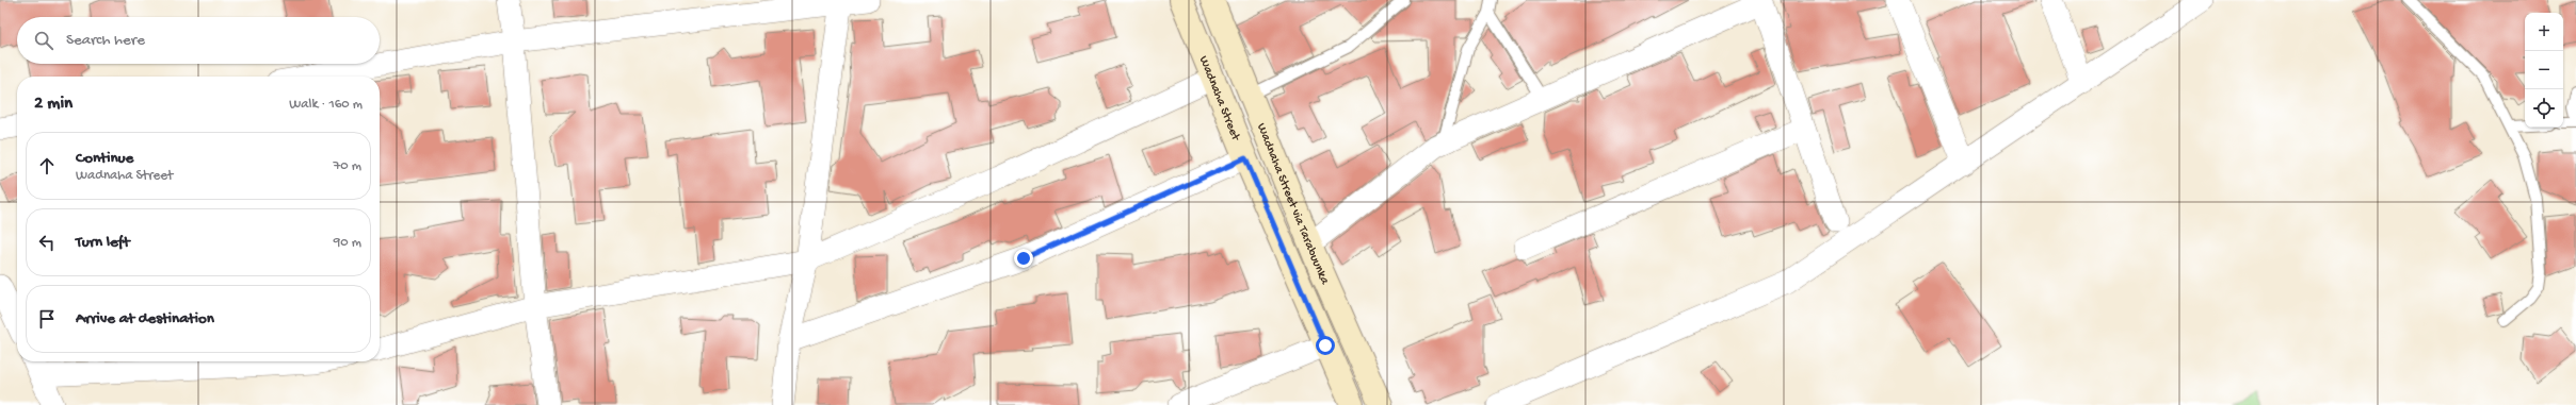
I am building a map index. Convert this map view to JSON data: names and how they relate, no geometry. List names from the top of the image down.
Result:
{
  "streets": {
    "main road": ["Wadnaha Street", "Wadnaha Street via Tarabuunka"]
  },
  "page": {
    "map_buttons": ["+", "−"],
    "search": "Search here",
    "heading": ["2 min", "Walk · 160 m"],
    "list": [
      ["Continue", "Wadnaha Street", "70 m"],
      ["Turn left", "90 m"],
      "Arrive at destination"
    ]
  }
}
